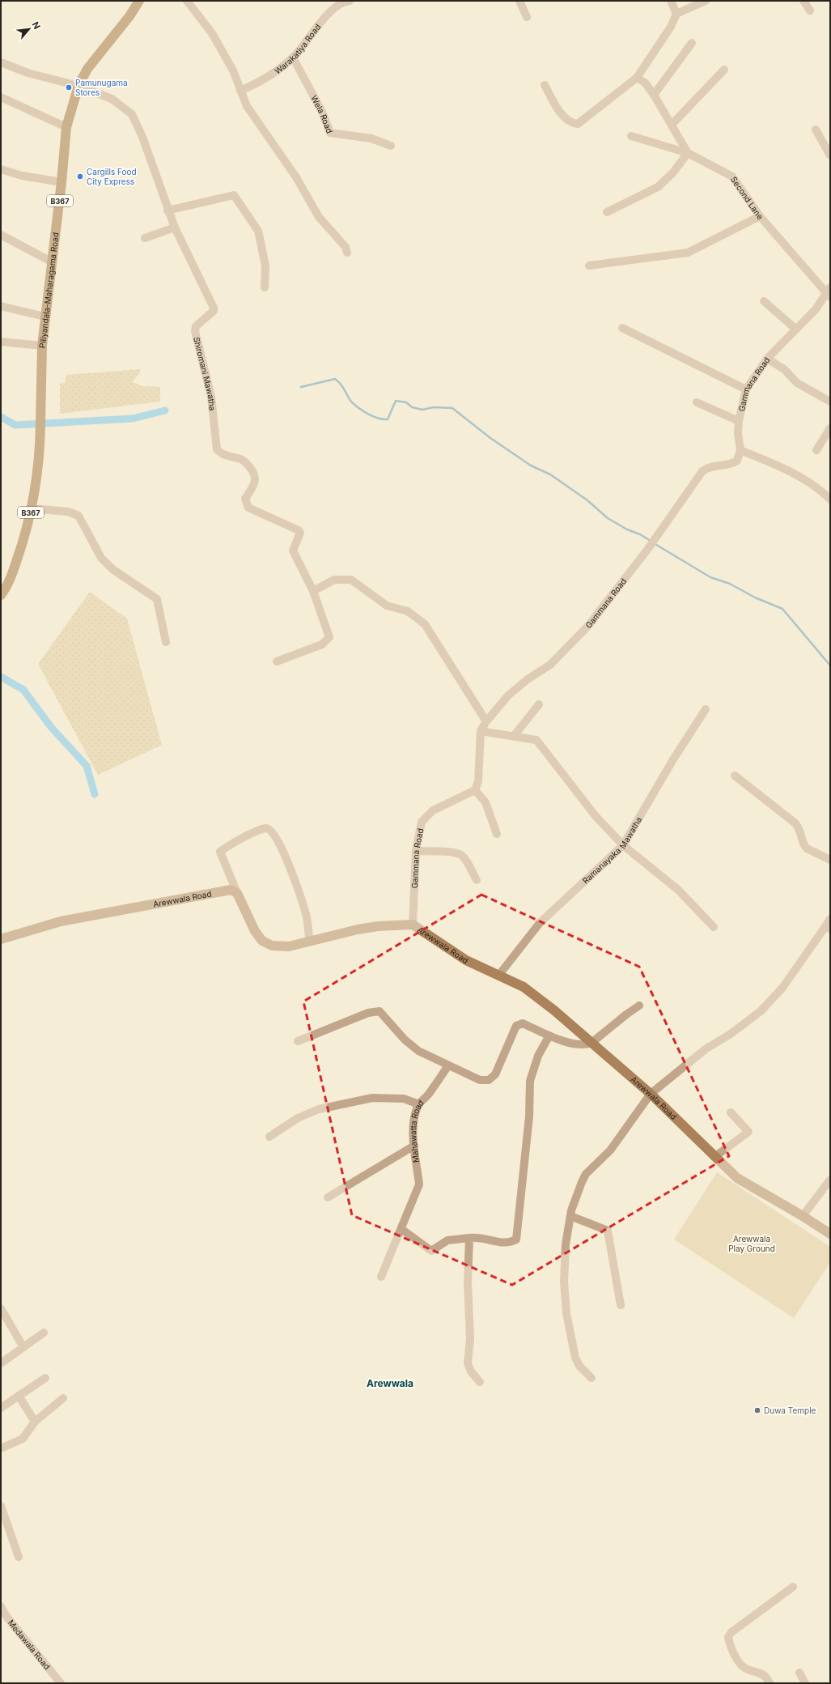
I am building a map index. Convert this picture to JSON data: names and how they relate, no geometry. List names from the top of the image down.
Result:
{
  "streets": {
    "main road": ["B367", "Piliyandala-Maharagama Road"],
    "street": [
      "Warakatiya Road",
      "Wela Road",
      "Second Lane",
      "Shiromani Mawatha",
      "Gammana Road",
      "Ramanayaka Mawatha",
      "Arewwala Road",
      "Mahawatta Road",
      "Medawala Road"
    ]
  },
  "crossings": [
    ["Warakatiya Road", "Wela Road"],
    ["Second Lane", "Gammana Road"],
    ["Piliyandala-Maharagama Road", "Shiromani Mawatha"],
    ["Gammana Road", "Arewwala Road"],
    ["Ramanayaka Mawatha", "Arewwala Road"]
  ],
  "districts": ["Arewwala"],
  "parks": ["Arewwala Play Ground"],
  "places": ["Pamunugama Stores", "Cargills Food City Express", "Duwa Temple"],
  "north": "top right"
}
